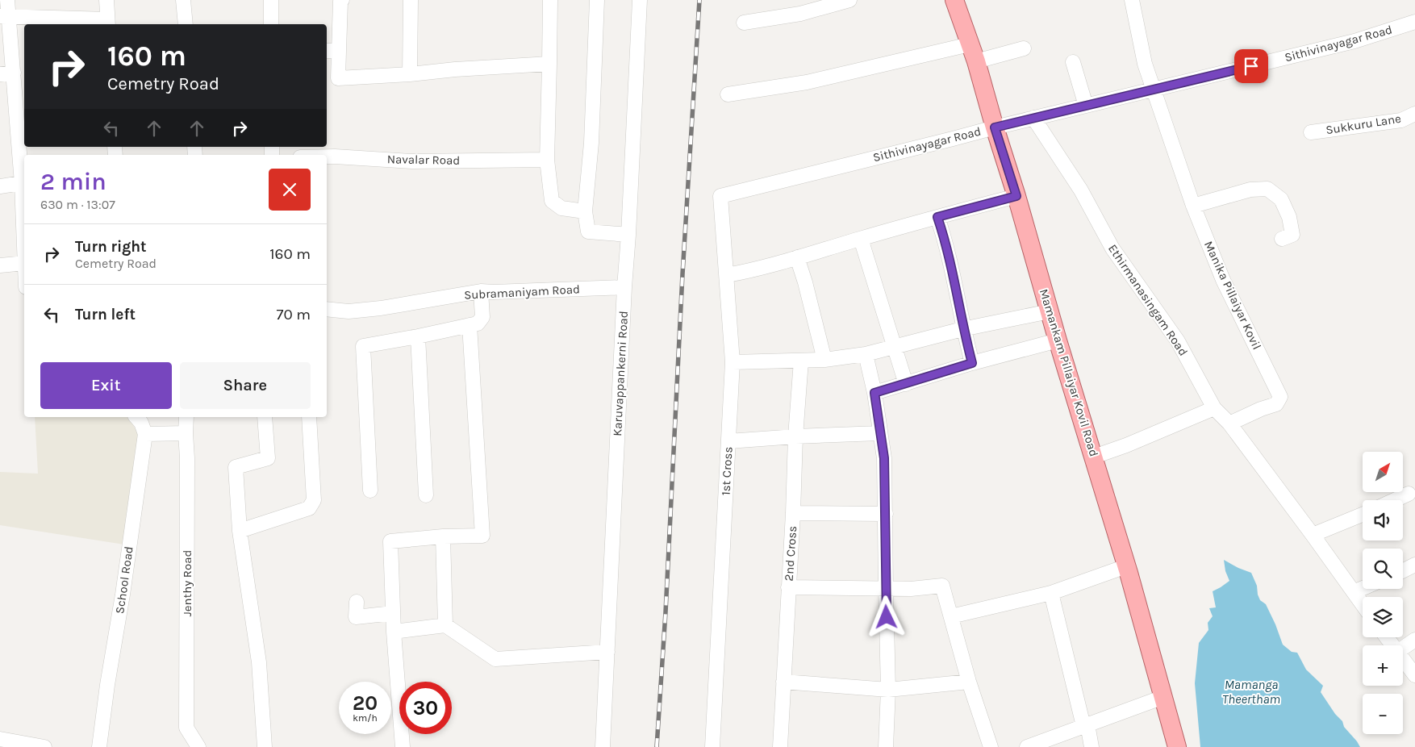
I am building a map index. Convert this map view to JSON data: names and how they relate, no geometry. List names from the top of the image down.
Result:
{
  "streets": {
    "main road": ["Mamankam Pillaiyar Kovil Road"],
    "street": [
      "Sithivinayagar Road",
      "Sukkuru Lane",
      "Navalar Road",
      "Subramaniyam Road",
      "Manika Pillaiyar Kovil",
      "Ethirmanasingam Road",
      "Karuvappankerni Road",
      "1st Cross",
      "2nd Cross",
      "School Road",
      "Jenthy Road"
    ]
  },
  "crossings": [
    ["Sithivinayagar Road", "Manika Pillaiyar Kovil"],
    ["Sithivinayagar Road", "Ethirmanasingam Road"],
    ["Sithivinayagar Road", "Mamankam Pillaiyar Kovil Road"],
    ["Sithivinayagar Road", "1st Cross"],
    ["Subramaniyam Road", "Karuvappankerni Road"],
    ["Manika Pillaiyar Kovil", "Ethirmanasingam Road"]
  ],
  "water": ["Mamanga Theertham"],
  "north": "top right",
  "page": {
    "turn": ["160 m", "Cemetry Road"],
    "heading": ["2 min", "630 m · 13:07"],
    "list": [
      {
        "name": "Turn right",
        "note": "Cemetry Road",
        "value": "160 m"
      },
      {
        "name": "Turn left",
        "value": "70 m"
      }
    ],
    "buttons": ["Exit", "Share"],
    "map_buttons": ["+", "−"],
    "speed": "20 km/h",
    "limit": "30"
  }
}
